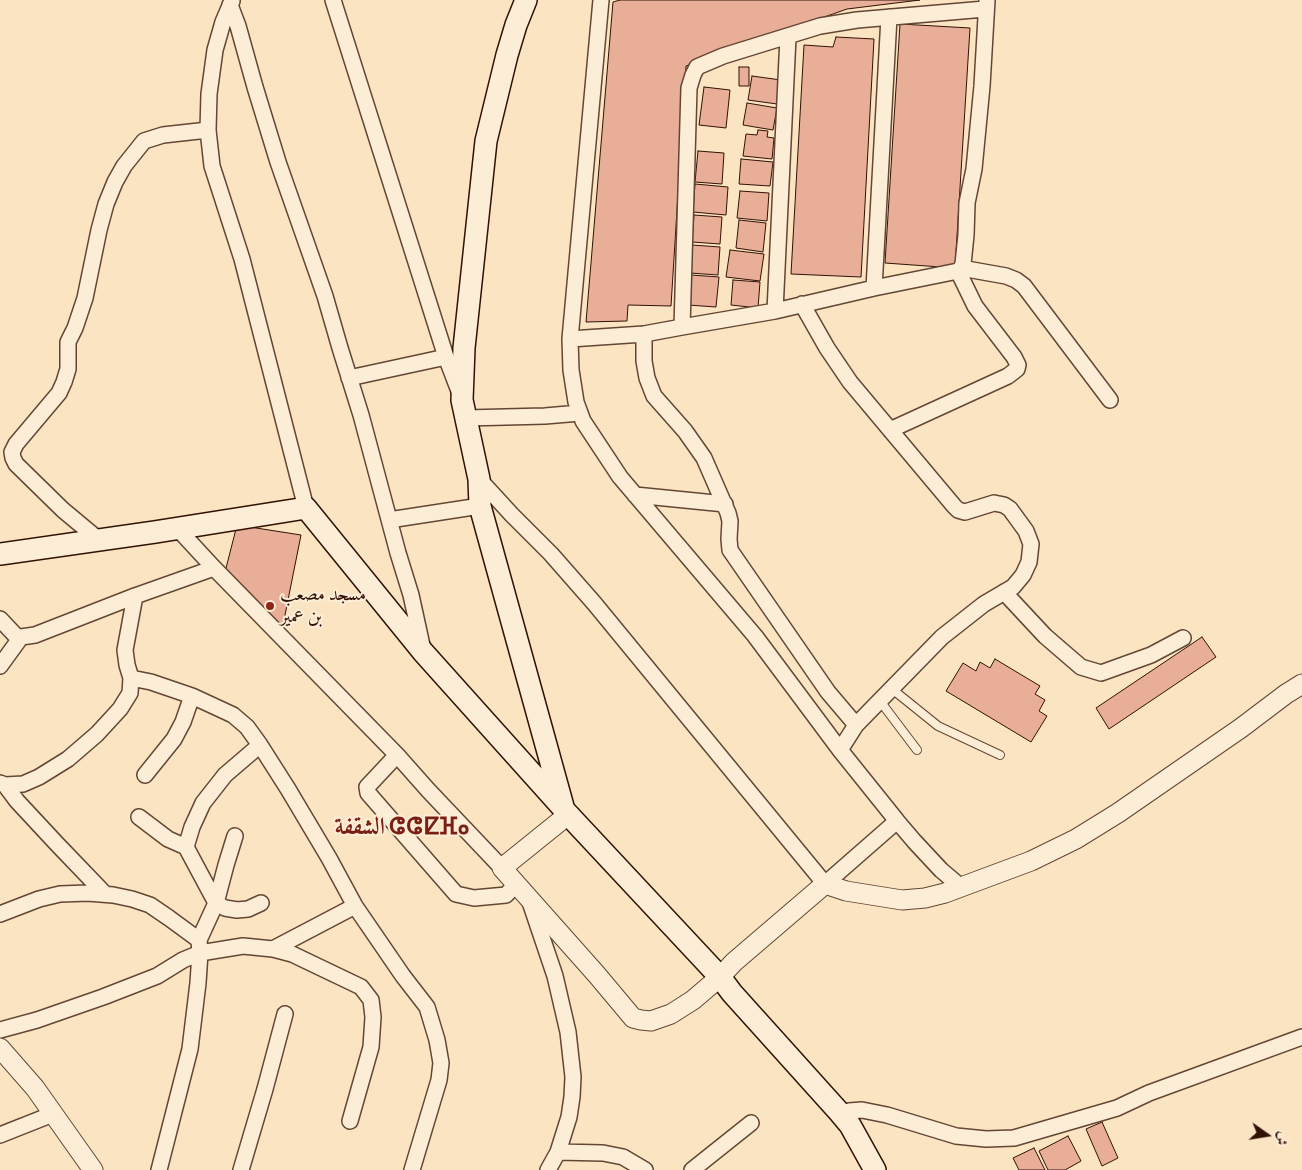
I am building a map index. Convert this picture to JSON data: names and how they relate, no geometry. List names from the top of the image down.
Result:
{
  "districts": ["الشقفة ⵛⵛⵇⴼⴰ"],
  "places": ["مسجد مصعب بن عمير"],
  "north": "right"
}
